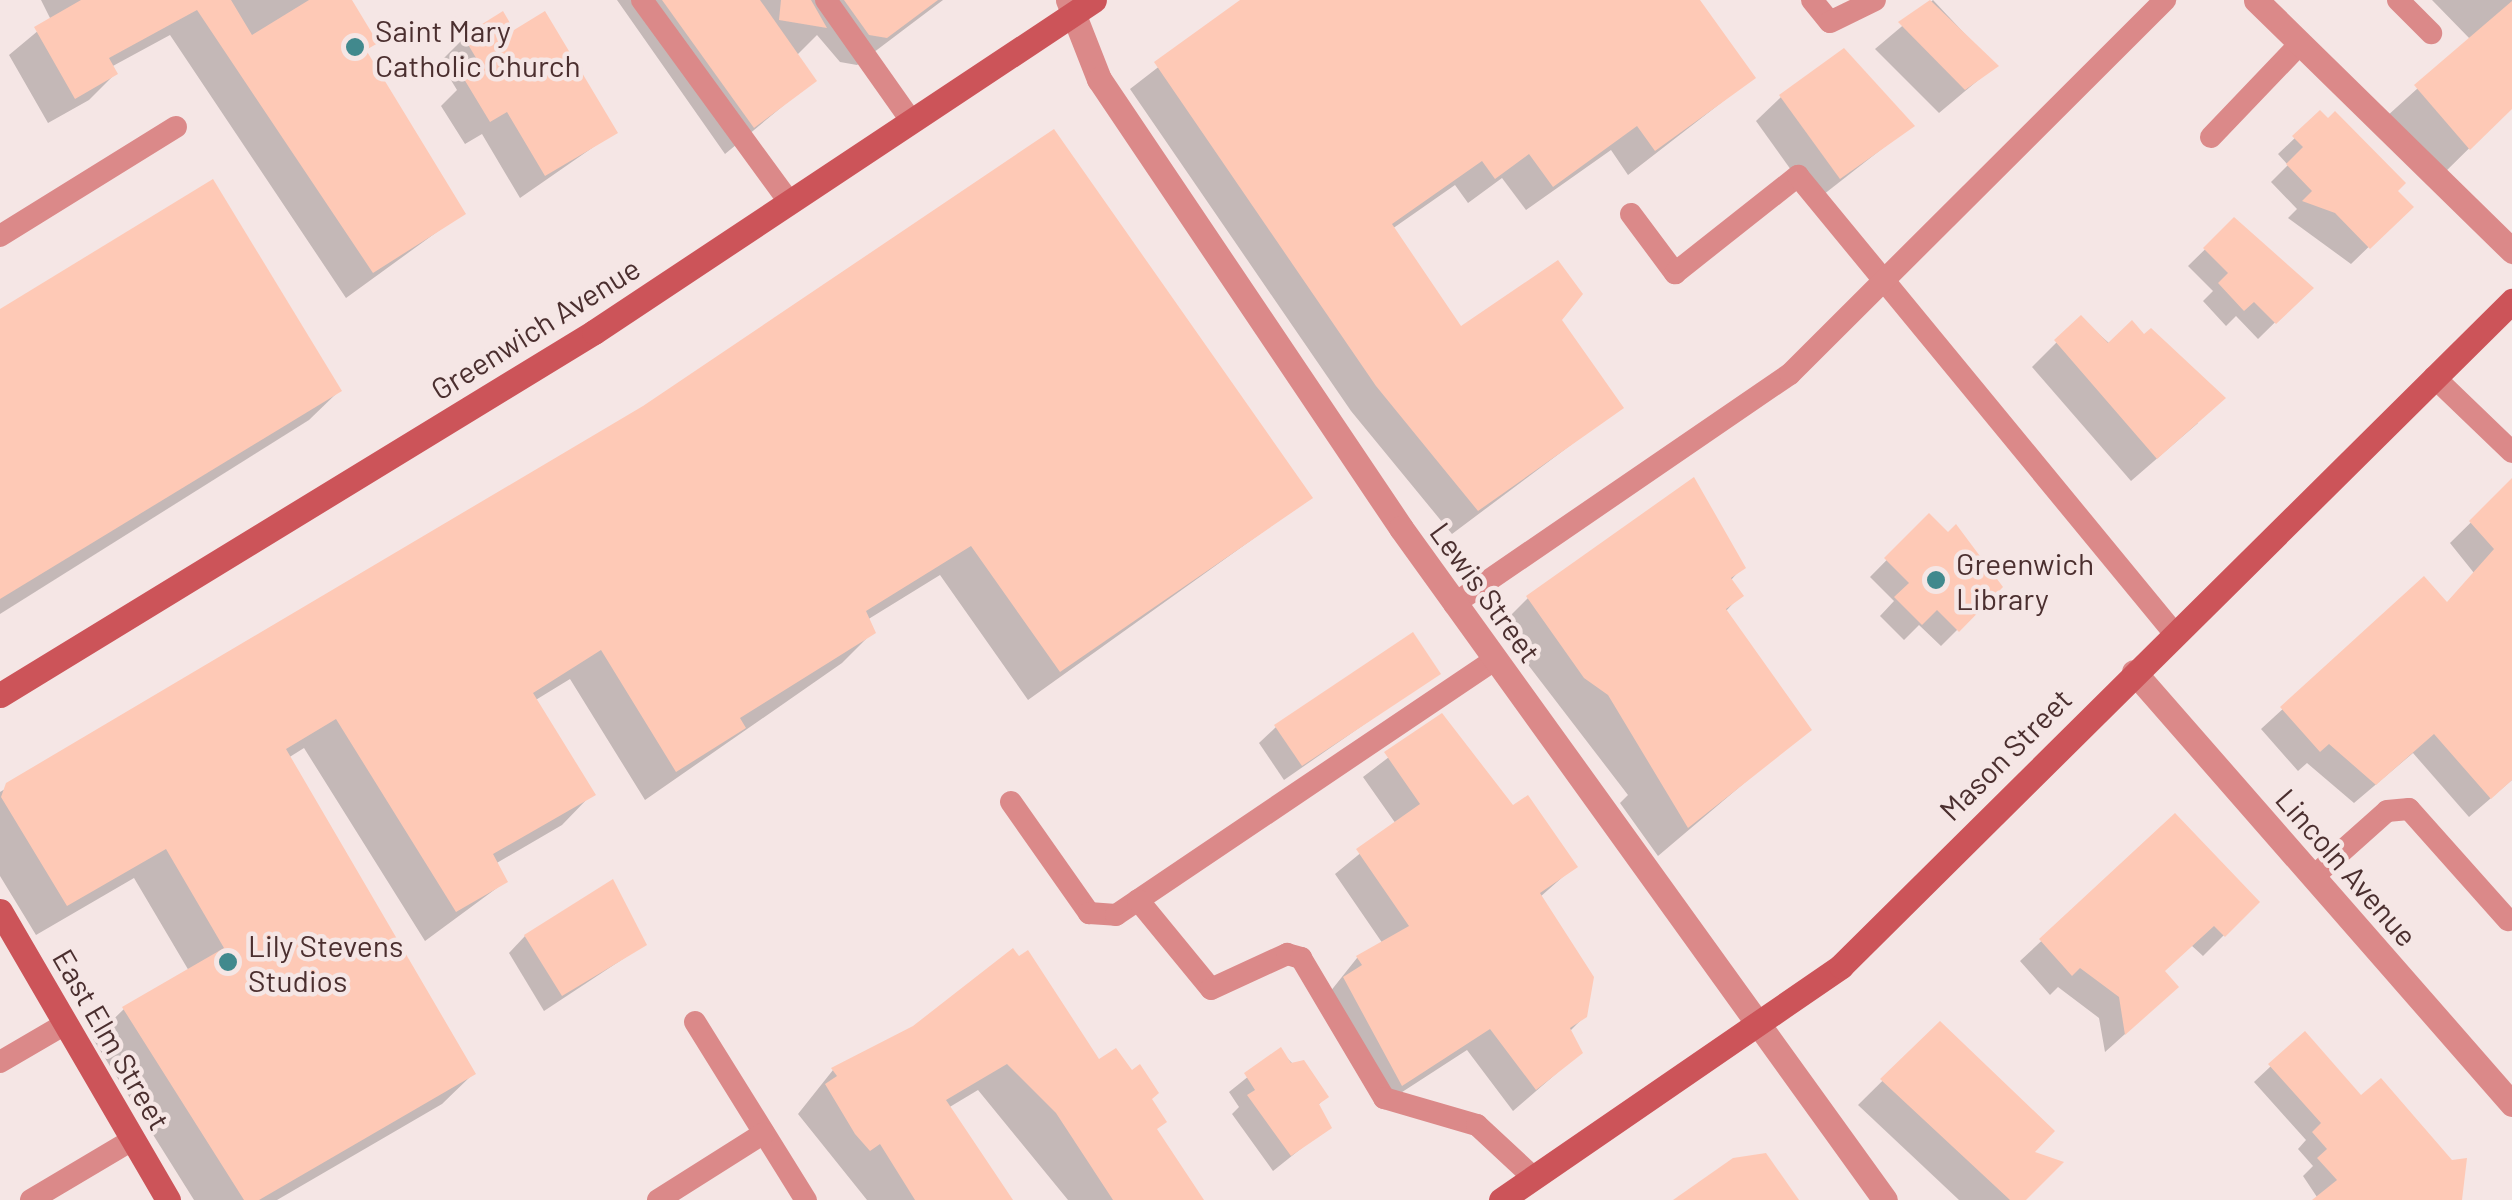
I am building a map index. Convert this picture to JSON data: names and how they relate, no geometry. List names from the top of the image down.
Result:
{
  "streets": {
    "street": [
      "Greenwich Avenue",
      "Lewis Street",
      "Mason Street",
      "Lincoln Avenue",
      "East Elm Street"
    ]
  },
  "crossings": [
    ["Greenwich Avenue", "Lewis Street"],
    ["Lewis Street", "Mason Street"],
    ["Mason Street", "Lincoln Avenue"]
  ],
  "places": ["Saint Mary Catholic Church", "Greenwich Library", "Lily Stevens Studios"]
}
